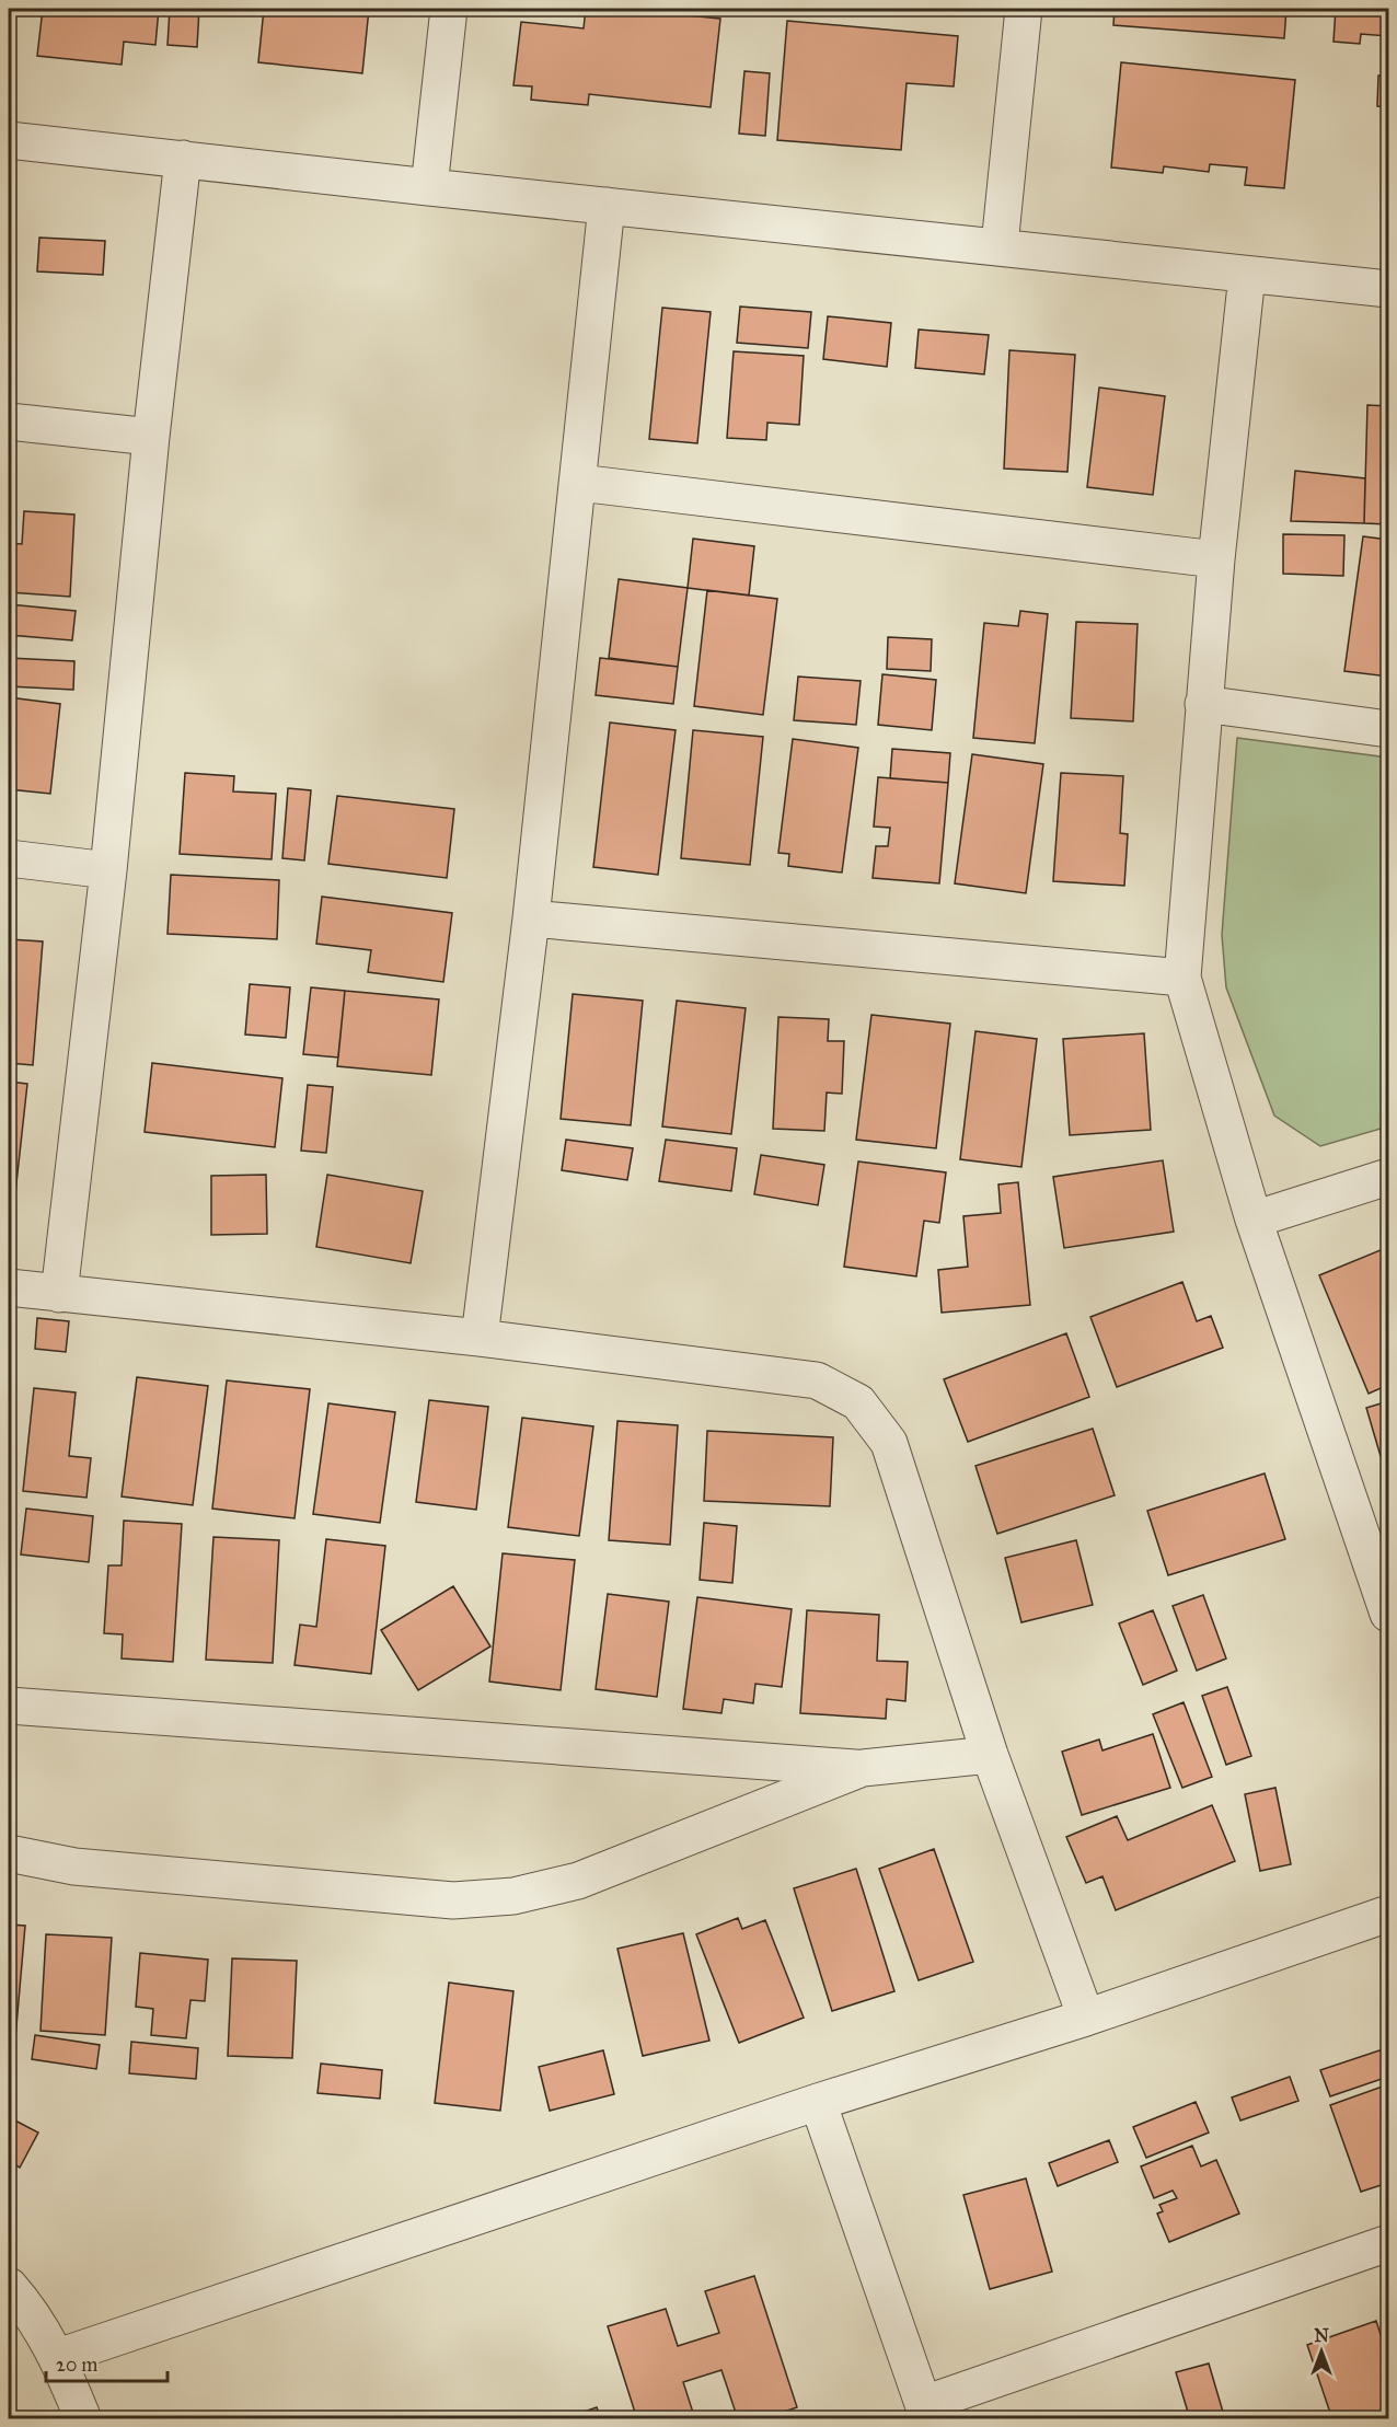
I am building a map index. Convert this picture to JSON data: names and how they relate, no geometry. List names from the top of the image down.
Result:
{
  "scale_bar": "20 m",
  "north": "top"
}
